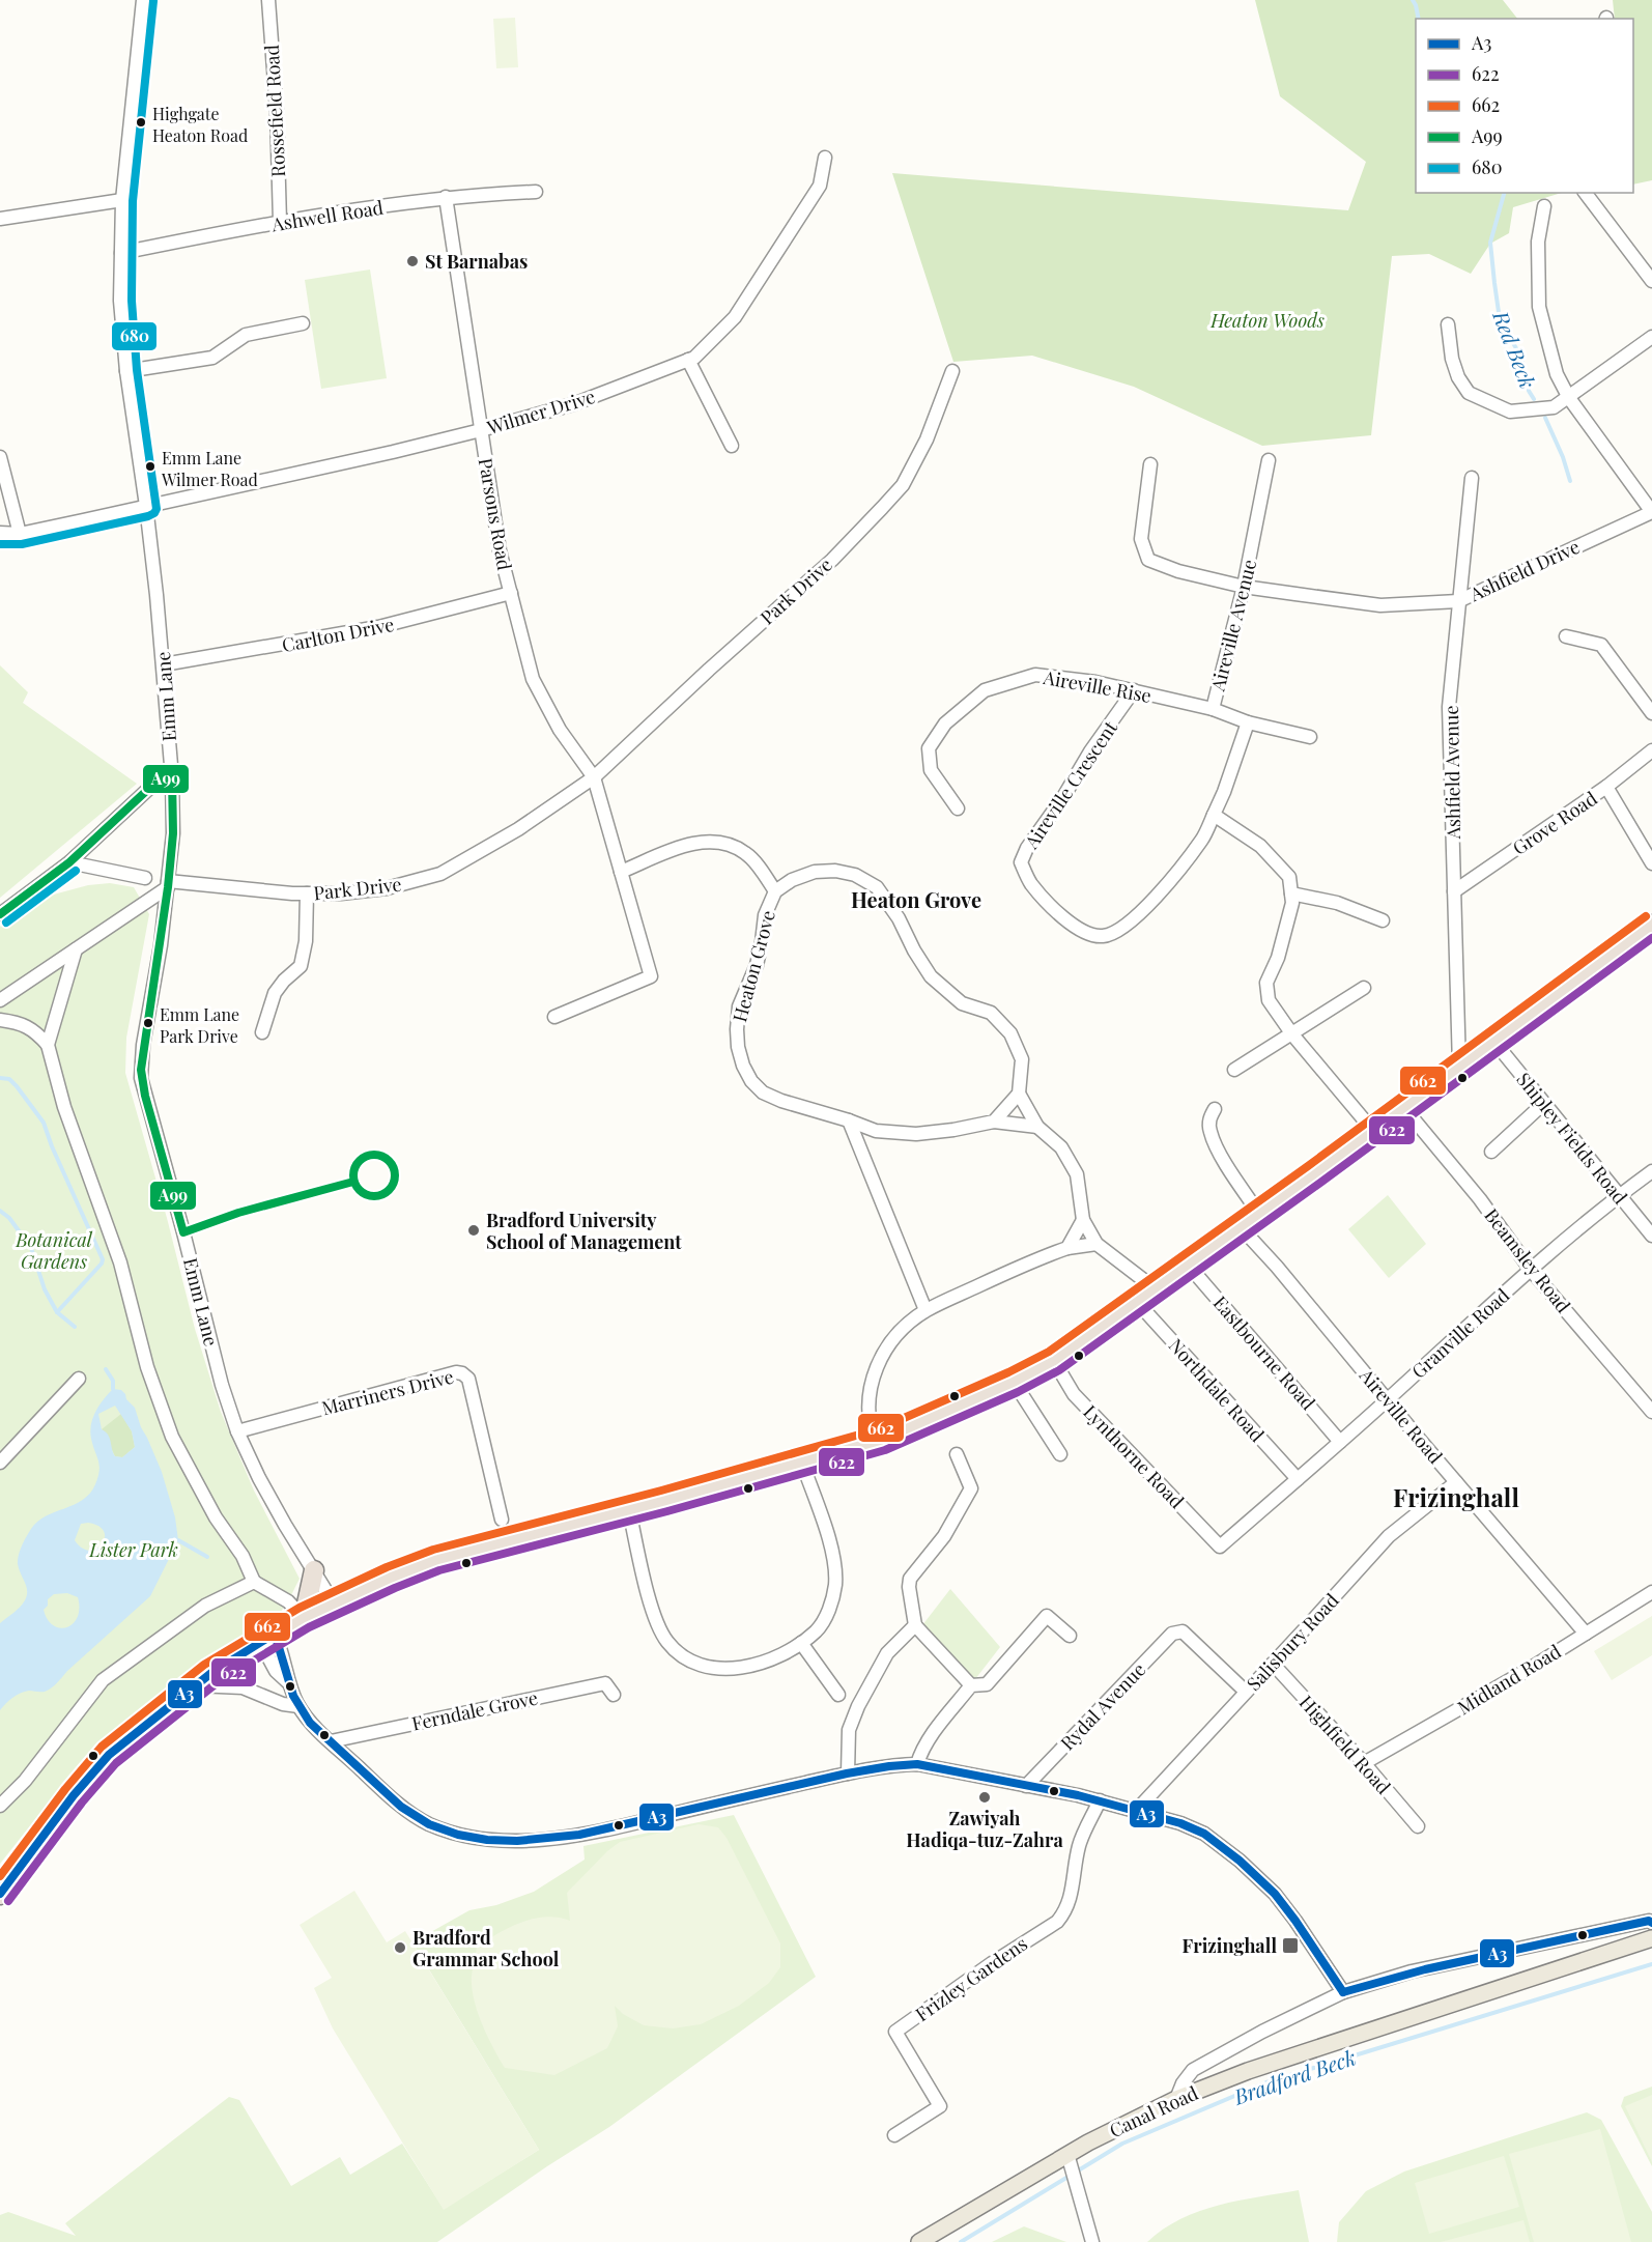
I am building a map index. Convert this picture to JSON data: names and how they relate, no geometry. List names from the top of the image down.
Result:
{
  "streets": {
    "main road": ["Canal Road"],
    "street": [
      "Rossefield Road",
      "Ashwell Road",
      "Wilmer Drive",
      "Parsons Road",
      "Ashfield Drive",
      "Park Drive",
      "Aireville Avenue",
      "Carlton Drive",
      "Aireville Rise",
      "Emm Lane",
      "Ashfield Avenue",
      "Aireville Crescent",
      "Grove Road",
      "Heaton Grove",
      "Shipley Fields Road",
      "Beamsley Road",
      "Granville Road",
      "Eastbourne Road",
      "Northdale Road",
      "Marriners Drive",
      "Aireville Road",
      "Lynthorne Road",
      "Salisbury Road",
      "Midland Road",
      "Rydal Avenue",
      "Ferndale Grove",
      "Highfield Road",
      "Frizley Gardens"
    ]
  },
  "crossings": [
    ["Rossefield Road", "Ashwell Road"],
    ["Ashwell Road", "Parsons Road"],
    ["Ashwell Road", "Emm Lane"],
    ["Wilmer Drive", "Parsons Road"],
    ["Wilmer Drive", "Emm Lane"],
    ["Parsons Road", "Park Drive"],
    ["Parsons Road", "Carlton Drive"],
    ["Ashfield Drive", "Aireville Avenue"],
    ["Ashfield Drive", "Ashfield Avenue"],
    ["Park Drive", "Emm Lane"],
    ["Aireville Avenue", "Aireville Rise"],
    ["Carlton Drive", "Emm Lane"],
    ["Aireville Rise", "Aireville Crescent"],
    ["Emm Lane", "Marriners Drive"],
    ["Ashfield Avenue", "Grove Road"],
    ["Shipley Fields Road", "Granville Road"],
    ["Beamsley Road", "Granville Road"],
    ["Granville Road", "Eastbourne Road"],
    ["Granville Road", "Northdale Road"],
    ["Granville Road", "Aireville Road"],
    ["Granville Road", "Lynthorne Road"],
    ["Aireville Road", "Salisbury Road"],
    ["Aireville Road", "Midland Road"],
    ["Salisbury Road", "Rydal Avenue"],
    ["Salisbury Road", "Highfield Road"],
    ["Midland Road", "Highfield Road"]
  ],
  "districts": ["Heaton Grove", "Frizinghall"],
  "water": ["Red Beck", "Bradford Beck"],
  "parks": ["Heaton Woods", "Botanical Gardens", "Lister Park"],
  "places": {
    "other": [
      "Highgate Heaton Road",
      "St Barnabas",
      "Emm Lane Wilmer Road",
      "Emm Lane Park Drive",
      "Bradford University School of Management",
      "Zawiyah Hadiqa-tuz-Zahra",
      "Bradford Grammar School"
    ],
    "transit": ["Frizinghall"]
  },
  "lines": [
    "transit line 680",
    "transit line A99",
    "transit line 662",
    "transit line 622",
    "transit line A3"
  ],
  "legend": [
    "A3",
    "622",
    "662",
    "A99",
    "680"
  ]
}
